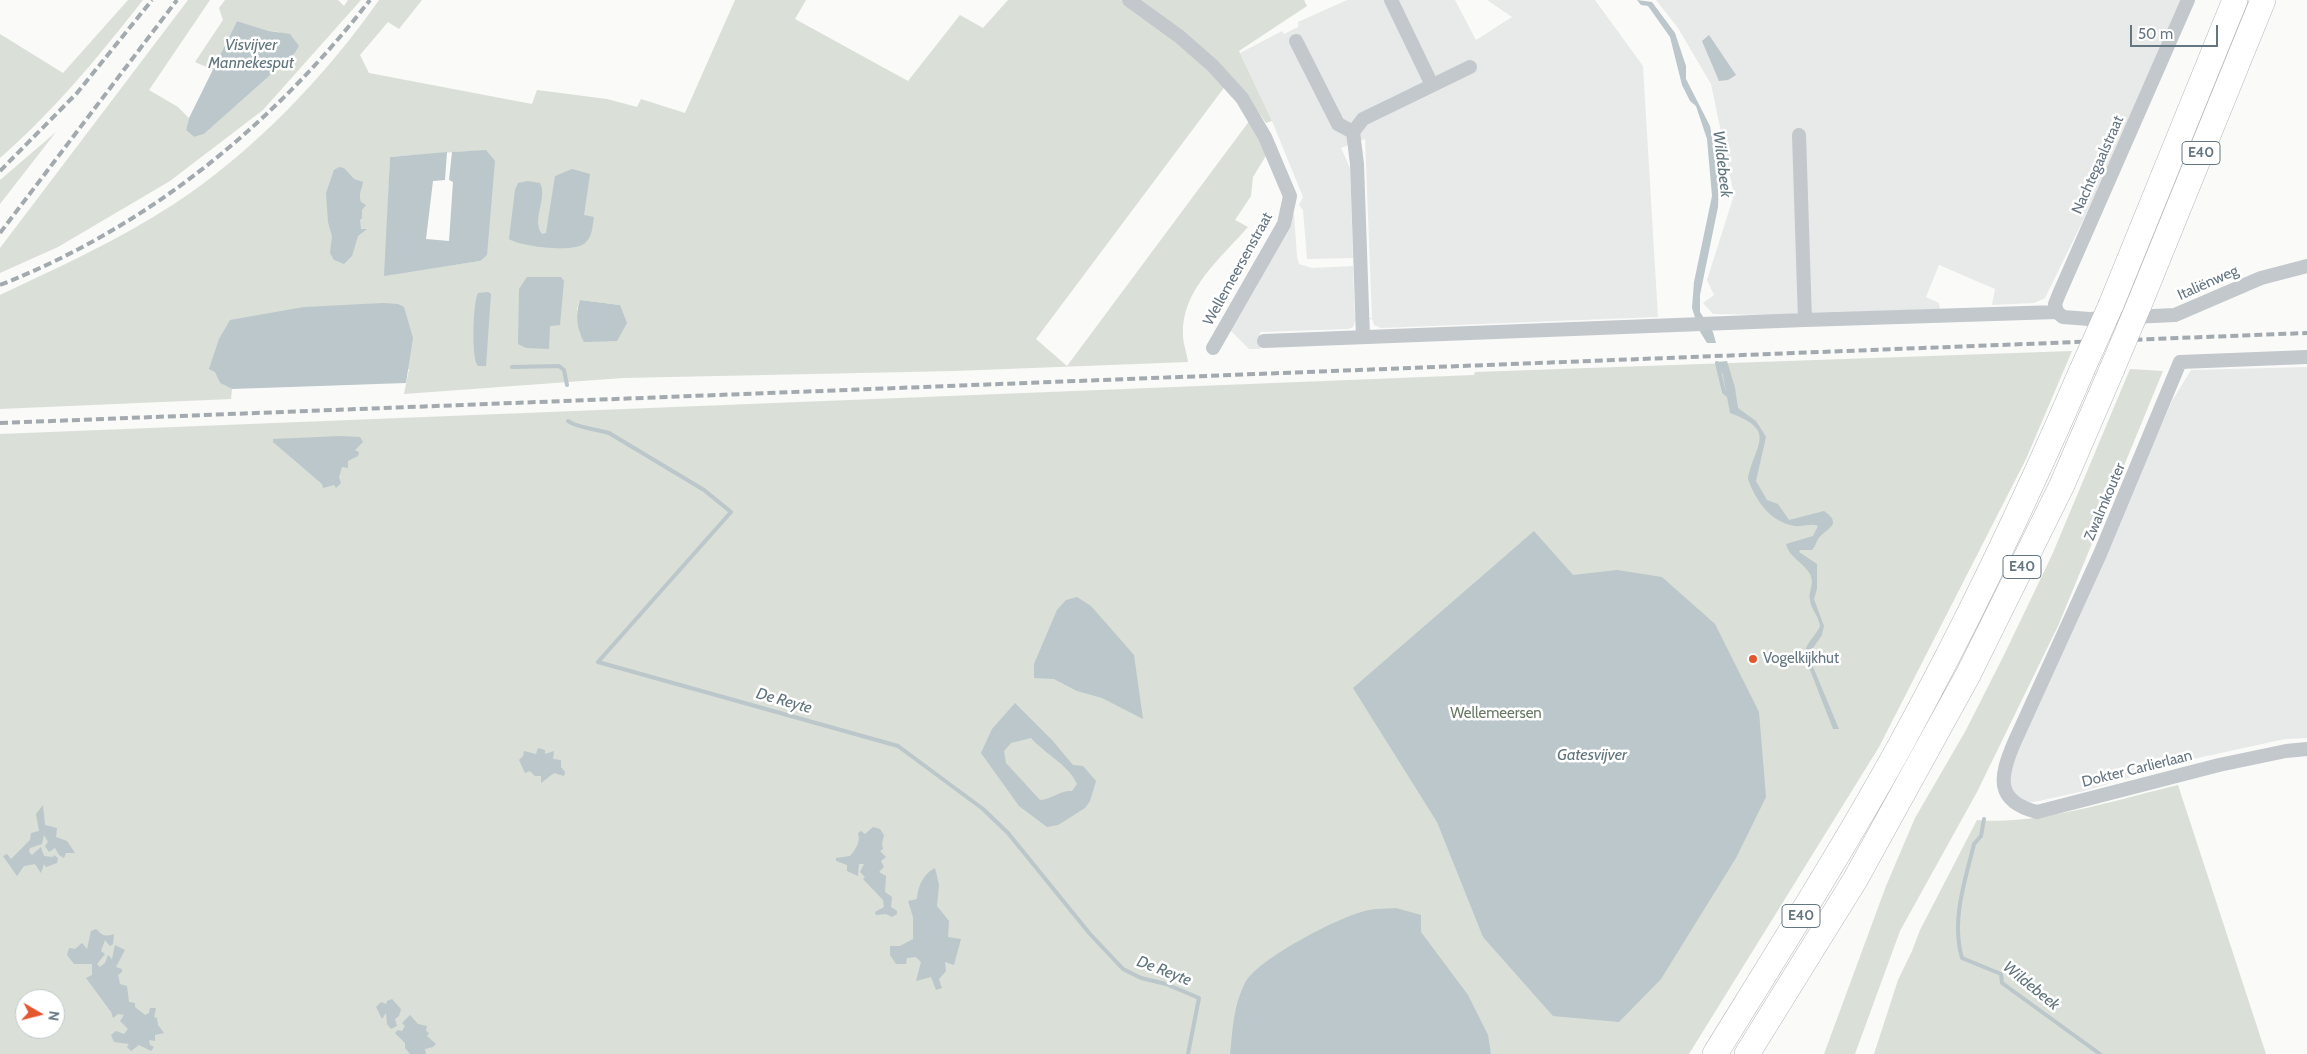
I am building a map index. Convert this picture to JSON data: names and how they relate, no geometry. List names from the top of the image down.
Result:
{
  "streets": {
    "highway": ["E40"],
    "street": [
      "Nachtegaalstraat",
      "Wellemeersenstraat",
      "Italiënweg",
      "Zwalmkouter",
      "Dokter Carlierlaan"
    ]
  },
  "crossings": [
    ["Nachtegaalstraat", "Italiënweg"],
    ["Zwalmkouter", "Dokter Carlierlaan"]
  ],
  "water": [
    "Visvijver Mannekesput",
    "Wildebeek",
    "De Reyte",
    "Gatesvijver"
  ],
  "parks": ["Wellemeersen"],
  "places": ["Vogelkijkhut"],
  "scale_bar": "50 m",
  "north": "right"
}
